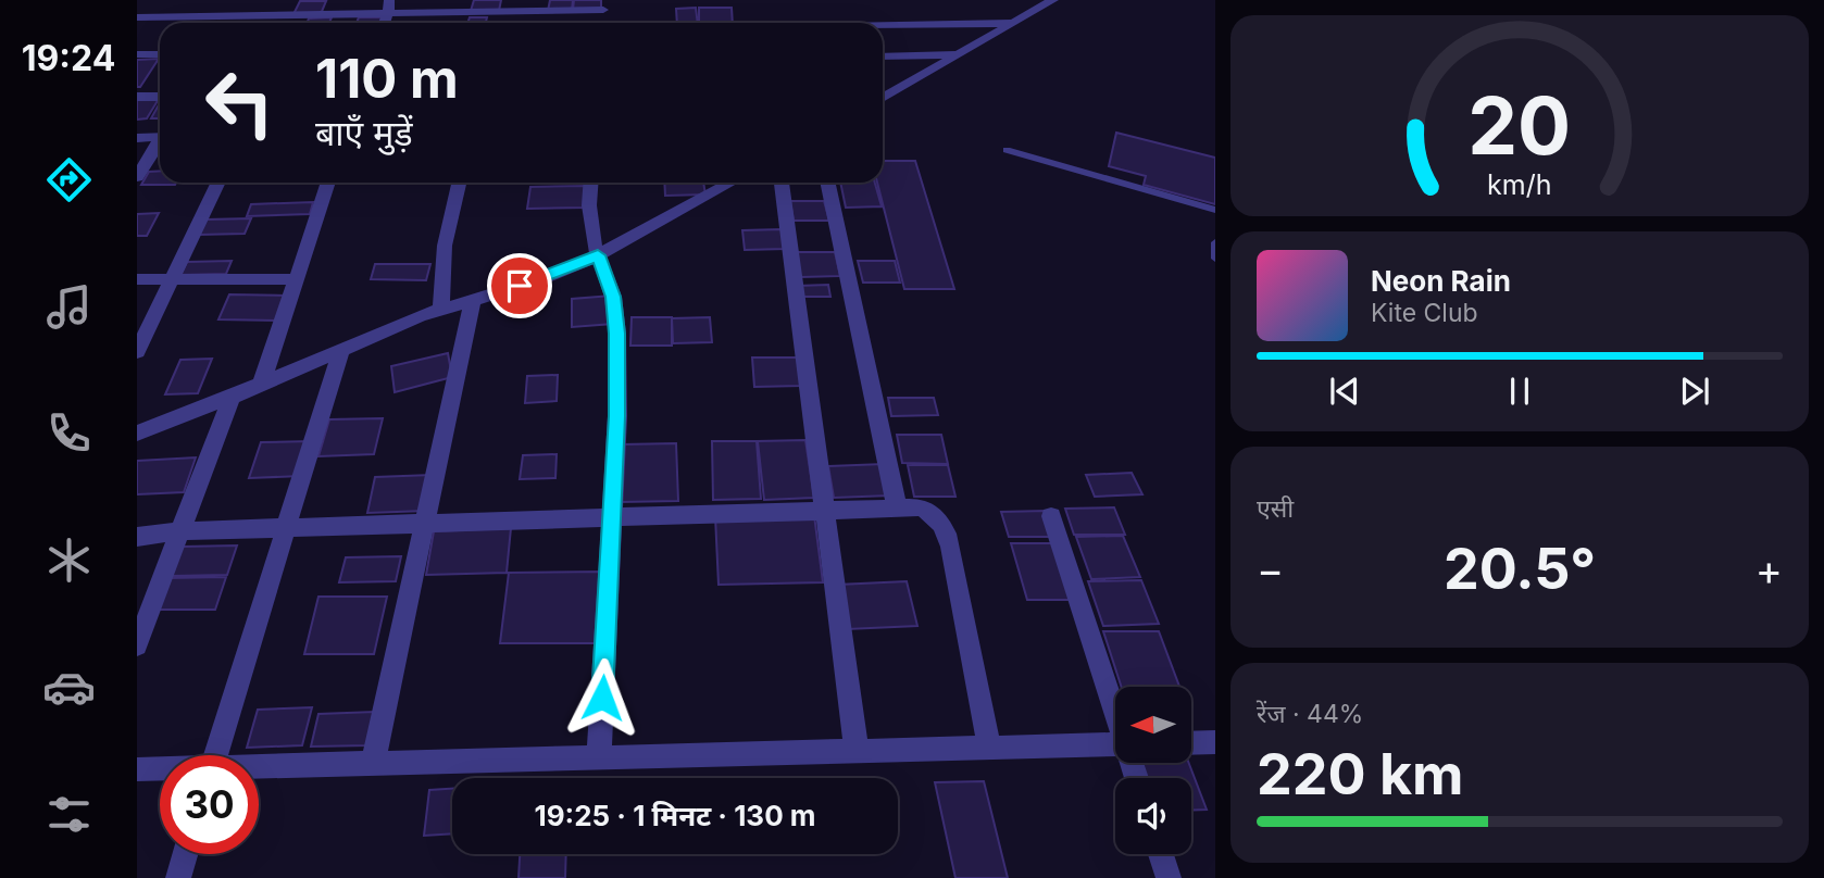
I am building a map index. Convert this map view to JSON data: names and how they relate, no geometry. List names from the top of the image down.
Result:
{
  "north": "left",
  "page": {
    "tabs": "19:24",
    "turn": ["110 m", "बाएँ मुड़ें"],
    "song": ["Neon Rain", "Kite Club"],
    "tile": [
      "एसी",
      ["रेंज · 44%", "220 km"]
    ],
    "heat": ["−", "20.5°", "+"],
    "limit": "30",
    "trip": "19:25 · 1 मिनट · 130 m",
    "gauge": ["20", "km/h"]
  }
}
